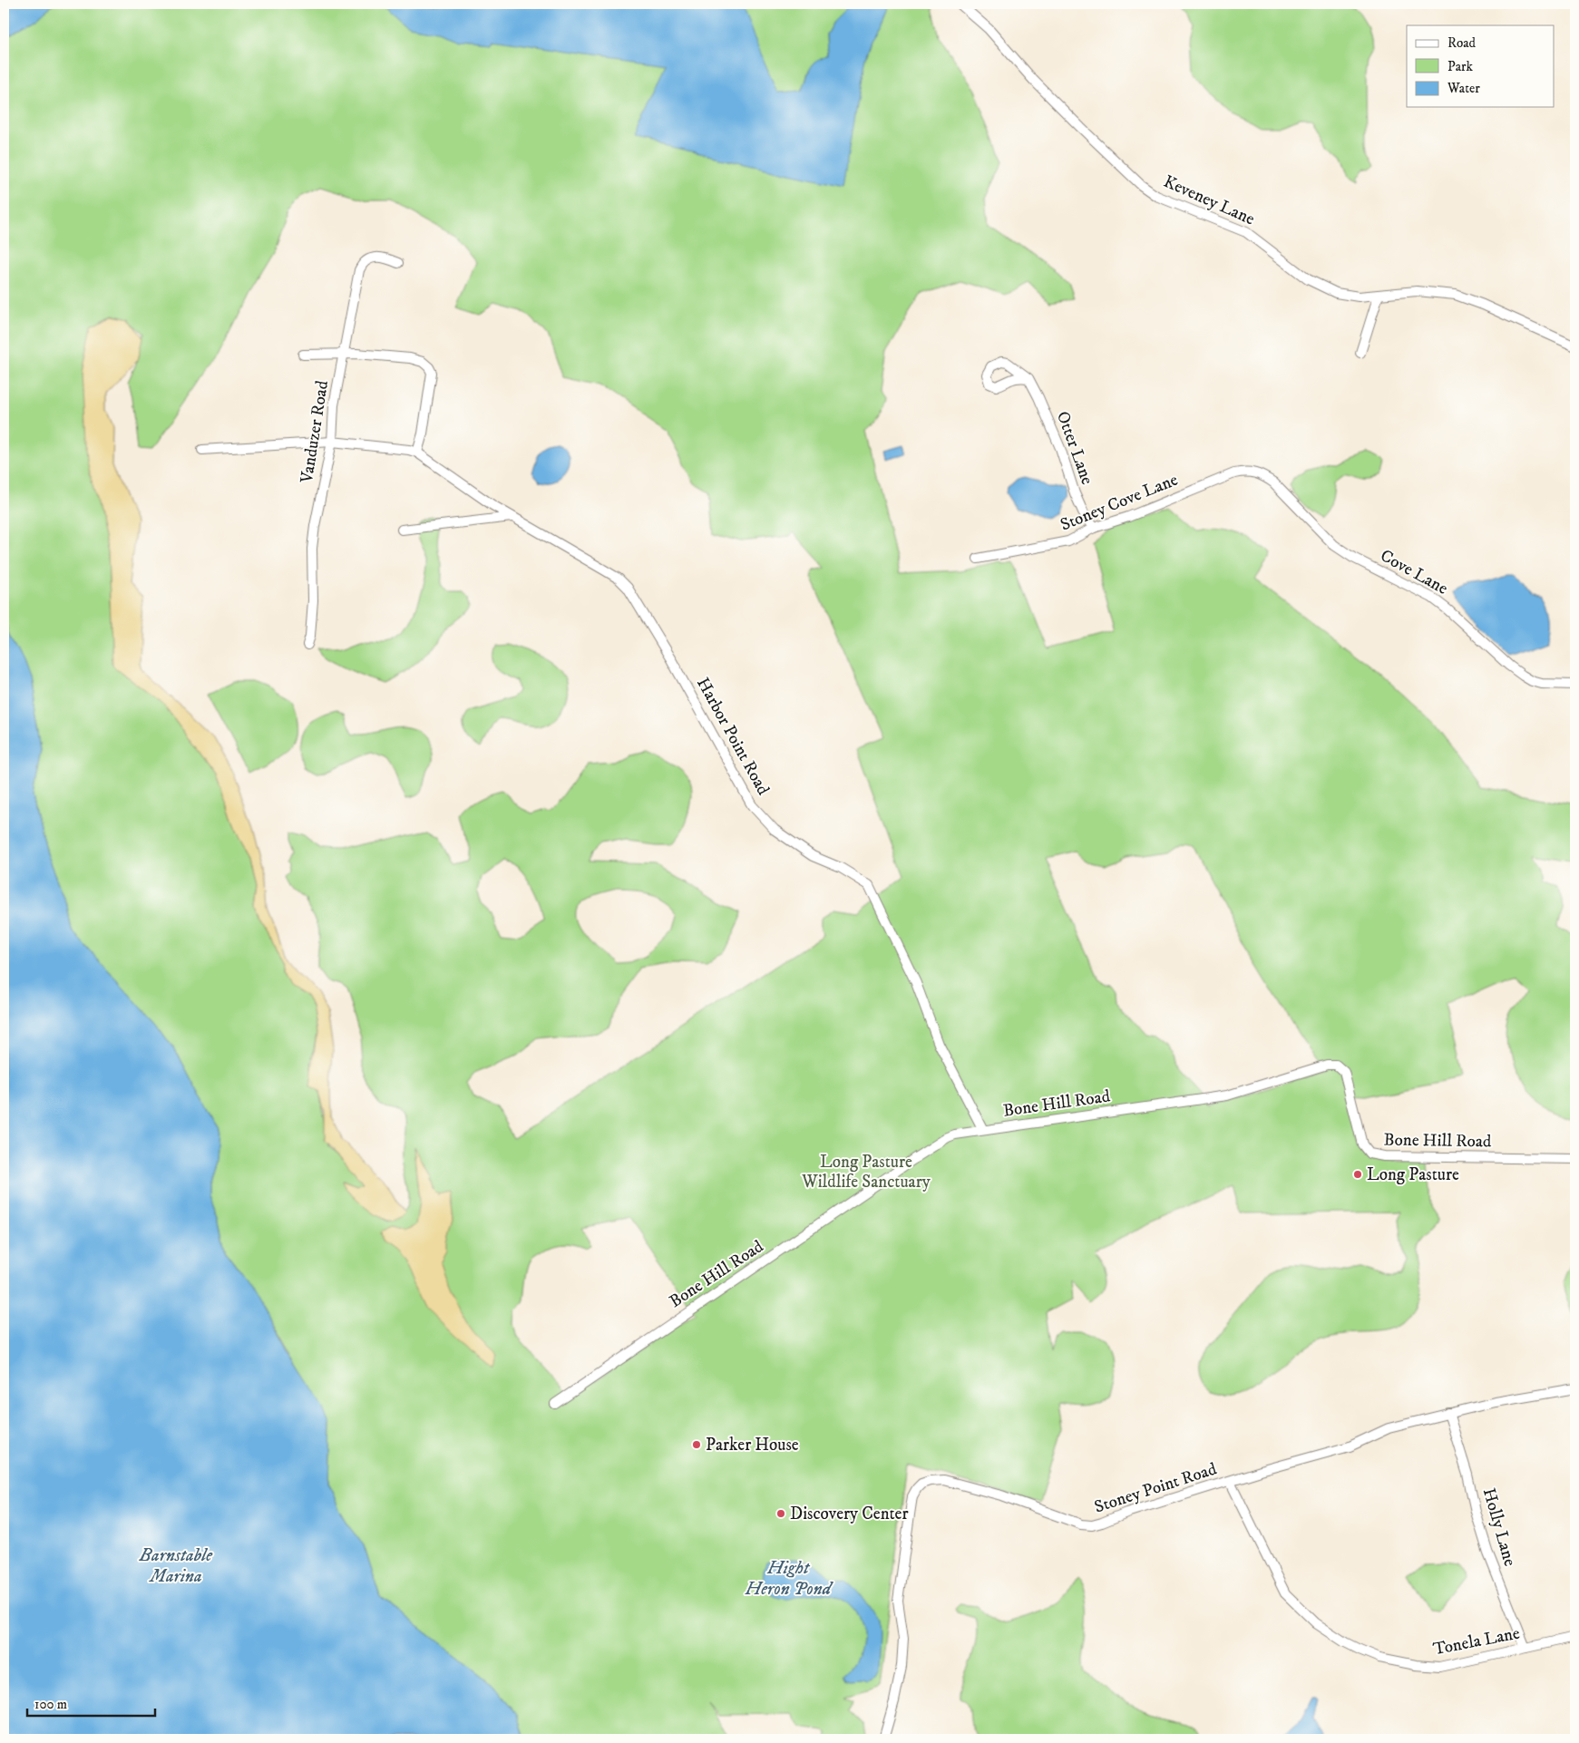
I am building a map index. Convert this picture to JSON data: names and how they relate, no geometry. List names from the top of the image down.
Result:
{
  "streets": {
    "street": [
      "Keveney Lane",
      "Vanduzer Road",
      "Otter Lane",
      "Stoney Cove Lane",
      "Cove Lane",
      "Harbor Point Road",
      "Bone Hill Road",
      "Stoney Point Road",
      "Holly Lane",
      "Tonela Lane"
    ]
  },
  "crossings": [
    ["Otter Lane", "Stoney Cove Lane"],
    ["Stoney Cove Lane", "Cove Lane"],
    ["Harbor Point Road", "Bone Hill Road"],
    ["Stoney Point Road", "Holly Lane"],
    ["Stoney Point Road", "Tonela Lane"],
    ["Holly Lane", "Tonela Lane"]
  ],
  "water": ["Barnstable Marina", "Hight Heron Pond"],
  "parks": ["Long Pasture Wildlife Sanctuary"],
  "places": ["Long Pasture", "Parker House", "Discovery Center"],
  "legend": ["Road", "Park", "Water"],
  "scale_bar": "100 m"
}
